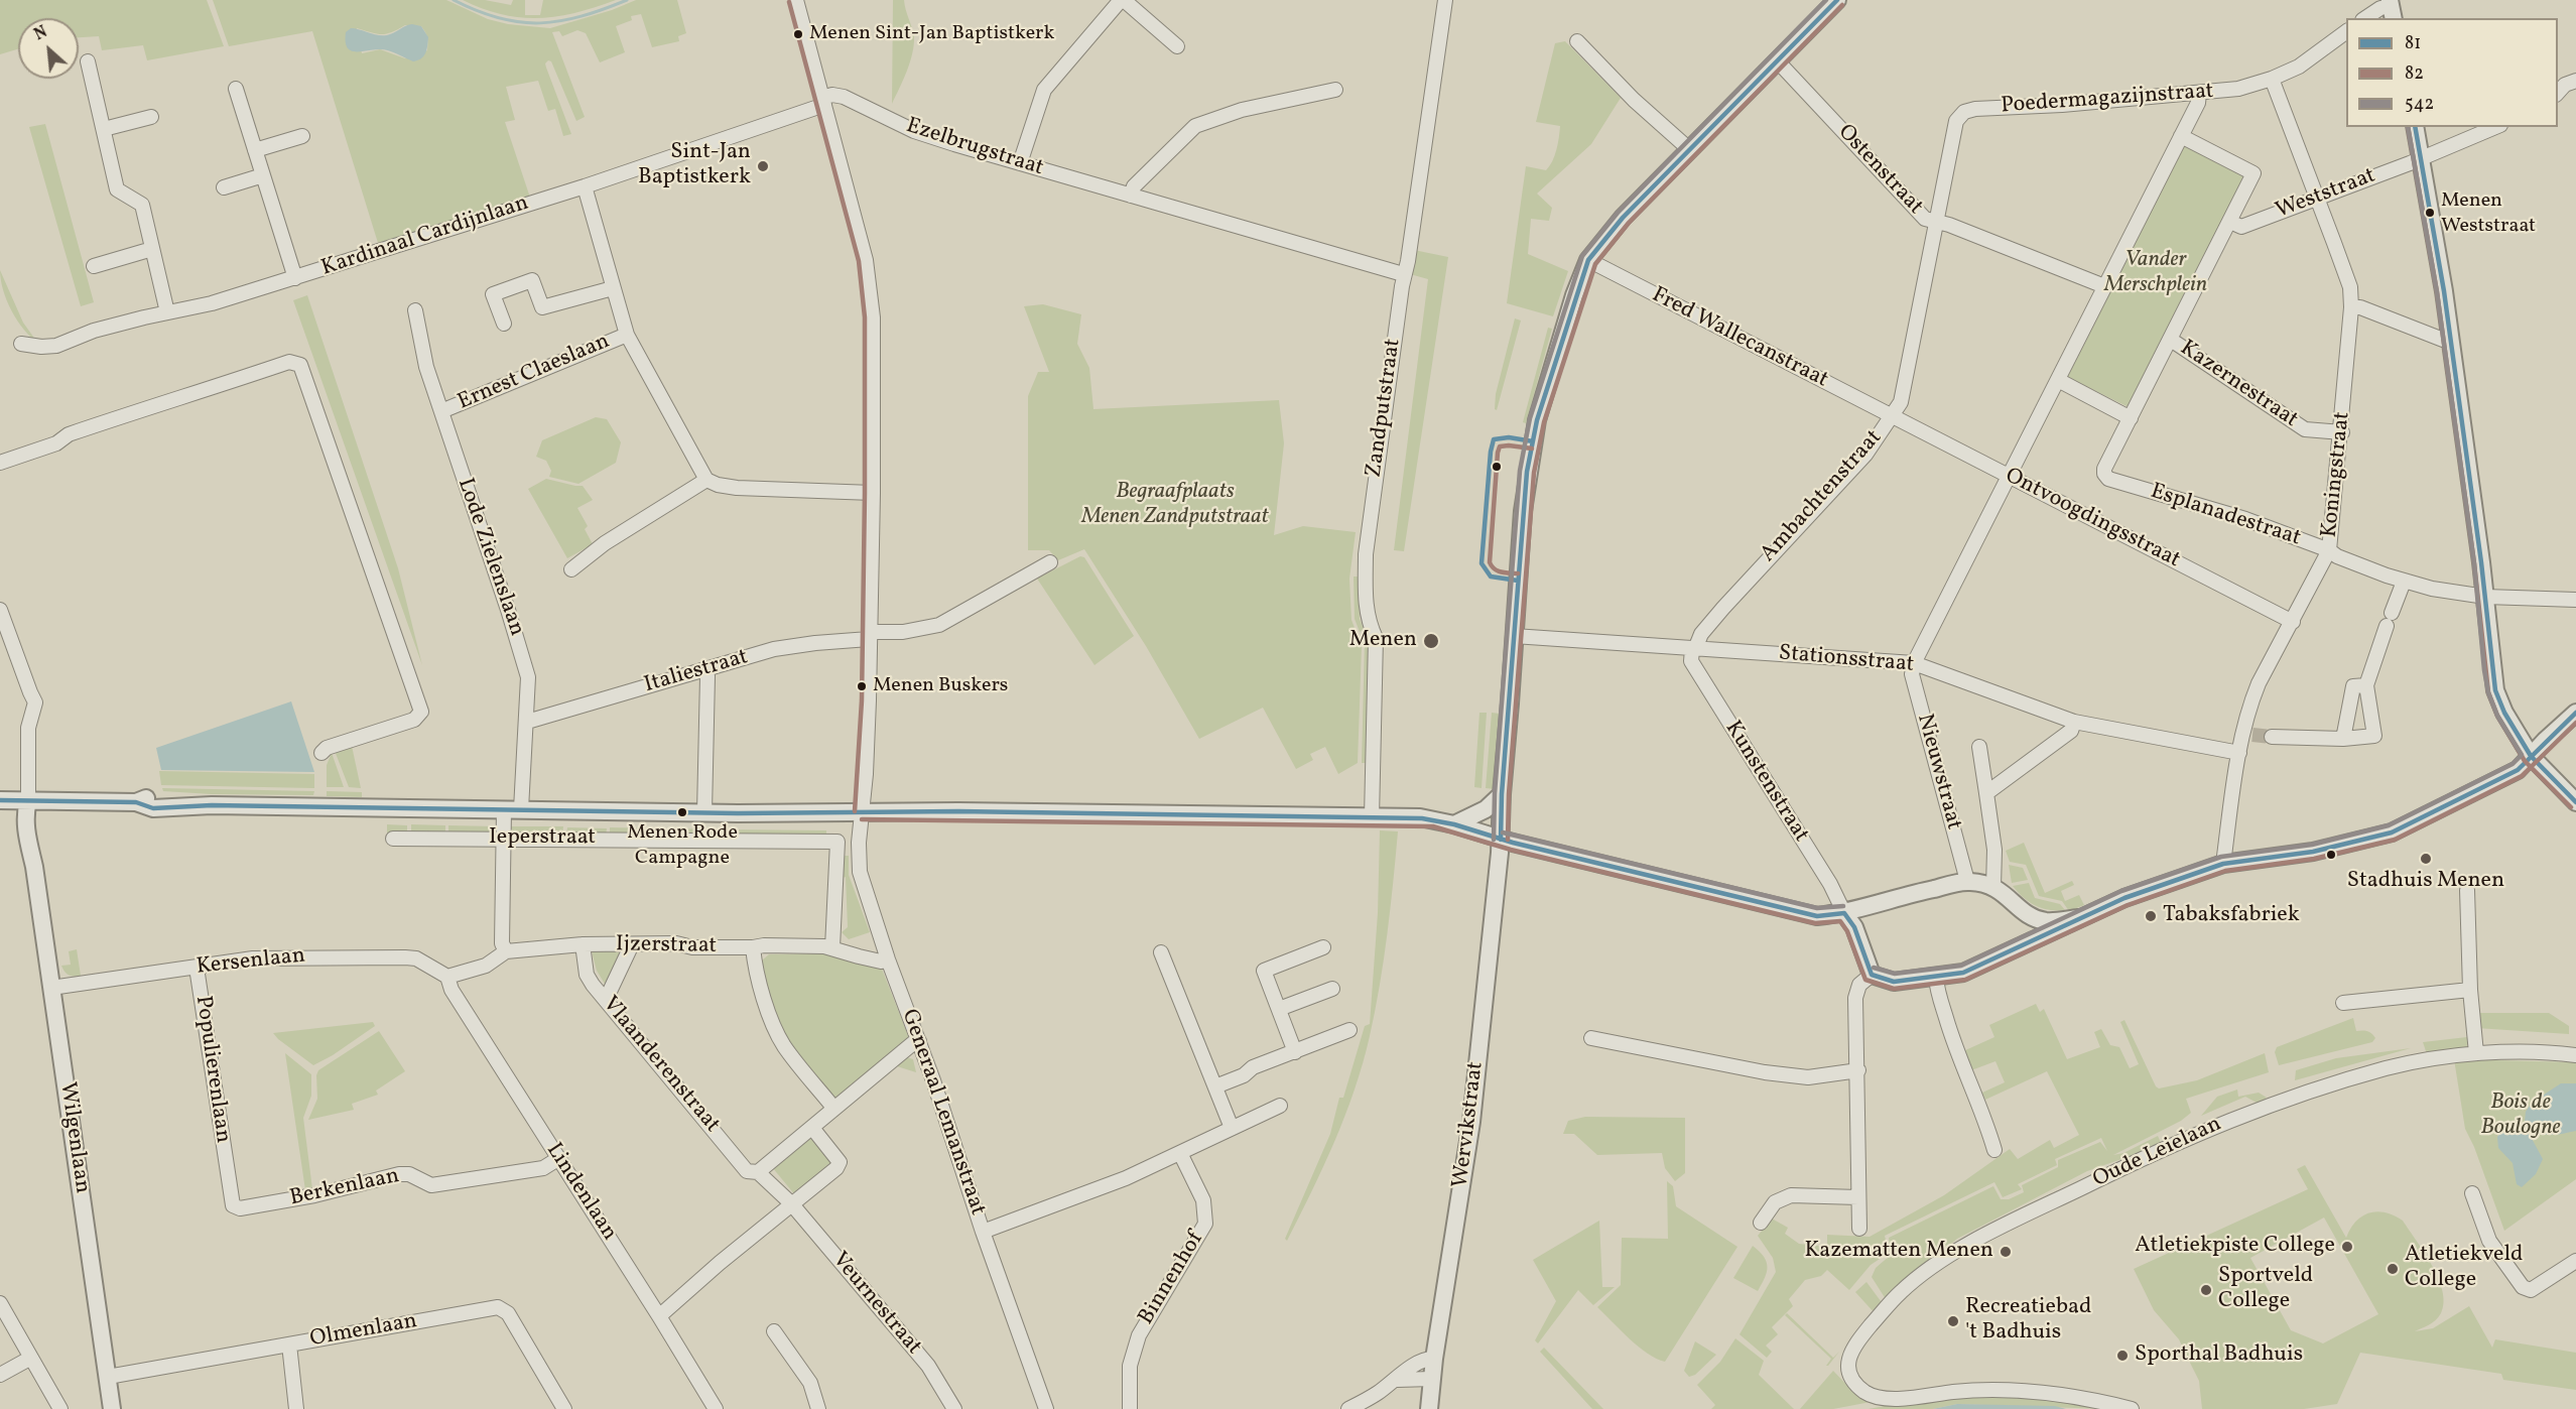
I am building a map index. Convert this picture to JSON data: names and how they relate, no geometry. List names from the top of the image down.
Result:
{
  "streets": {
    "street": [
      "Poedermagazijnstraat",
      "Ezelbrugstraat",
      "Ostenstraat",
      "Weststraat",
      "Kardinaal Cardijnlaan",
      "Fred Wallecanstraat",
      "Ernest Claeslaan",
      "Kazernestraat",
      "Zandputstraat",
      "Koningstraat",
      "Ambachtenstraat",
      "Esplanadestraat",
      "Ontvoogdingsstraat",
      "Lode Zielenslaan",
      "Stationsstraat",
      "Italiestraat",
      "Nieuwstraat",
      "Kunstenstraat",
      "Ieperstraat",
      "Ijzerstraat",
      "Kersenlaan",
      "Vlaanderenstraat",
      "Populierenlaan",
      "Generaal Lemanstraat",
      "Wervikstraat",
      "Wilgenlaan",
      "Oude Leielaan",
      "Berkenlaan",
      "Lindenlaan",
      "Binnenhof",
      "Veurnestraat",
      "Olmenlaan"
    ]
  },
  "crossings": [
    ["Poedermagazijnstraat", "Ostenstraat"],
    ["Poedermagazijnstraat", "Koningstraat"],
    ["Poedermagazijnstraat", "Ambachtenstraat"],
    ["Ezelbrugstraat", "Kardinaal Cardijnlaan"],
    ["Ezelbrugstraat", "Zandputstraat"],
    ["Ezelbrugstraat", "Generaal Lemanstraat"],
    ["Ostenstraat", "Ambachtenstraat"],
    ["Ostenstraat", "Wervikstraat"],
    ["Weststraat", "Koningstraat"],
    ["Kardinaal Cardijnlaan", "Generaal Lemanstraat"],
    ["Fred Wallecanstraat", "Ambachtenstraat"],
    ["Fred Wallecanstraat", "Ontvoogdingsstraat"],
    ["Fred Wallecanstraat", "Wervikstraat"],
    ["Ernest Claeslaan", "Lode Zielenslaan"],
    ["Kazernestraat", "Koningstraat"],
    ["Zandputstraat", "Ieperstraat"],
    ["Koningstraat", "Esplanadestraat"],
    ["Koningstraat", "Ontvoogdingsstraat"],
    ["Koningstraat", "Stationsstraat"],
    ["Koningstraat", "Ieperstraat"],
    ["Ambachtenstraat", "Ontvoogdingsstraat"],
    ["Ambachtenstraat", "Stationsstraat"],
    ["Ambachtenstraat", "Kunstenstraat"],
    ["Lode Zielenslaan", "Italiestraat"],
    ["Lode Zielenslaan", "Ieperstraat"],
    ["Stationsstraat", "Nieuwstraat"],
    ["Stationsstraat", "Kunstenstraat"],
    ["Stationsstraat", "Wervikstraat"],
    ["Italiestraat", "Generaal Lemanstraat"],
    ["Nieuwstraat", "Ieperstraat"],
    ["Kunstenstraat", "Ieperstraat"],
    ["Ieperstraat", "Ijzerstraat"],
    ["Ieperstraat", "Generaal Lemanstraat"],
    ["Ieperstraat", "Wervikstraat"],
    ["Ieperstraat", "Wilgenlaan"],
    ["Ijzerstraat", "Kersenlaan"],
    ["Ijzerstraat", "Vlaanderenstraat"],
    ["Ijzerstraat", "Generaal Lemanstraat"],
    ["Ijzerstraat", "Lindenlaan"],
    ["Kersenlaan", "Populierenlaan"],
    ["Kersenlaan", "Wilgenlaan"],
    ["Kersenlaan", "Lindenlaan"],
    ["Vlaanderenstraat", "Veurnestraat"],
    ["Populierenlaan", "Berkenlaan"],
    ["Wilgenlaan", "Olmenlaan"],
    ["Berkenlaan", "Lindenlaan"]
  ],
  "parks": ["Vander Merschplein", "Begraafplaats Menen Zandputstraat", "Bois de Boulogne"],
  "places": [
    "Menen Sint-Jan Baptistkerk",
    "Sint-Jan Baptistkerk",
    "Menen Weststraat",
    "Menen",
    "Menen Buskers",
    "Menen Rode Campagne",
    "Stadhuis Menen",
    "Tabaksfabriek",
    "Atletiekpiste College",
    "Kazematten Menen",
    "Atletiekveld College",
    "Sportveld College",
    "Recreatiebad 't Badhuis",
    "Sporthal Badhuis"
  ],
  "lines": ["transit line 81", "transit line 542", "transit line 82"],
  "legend": ["81", "82", "542"],
  "north": "top left"
}
